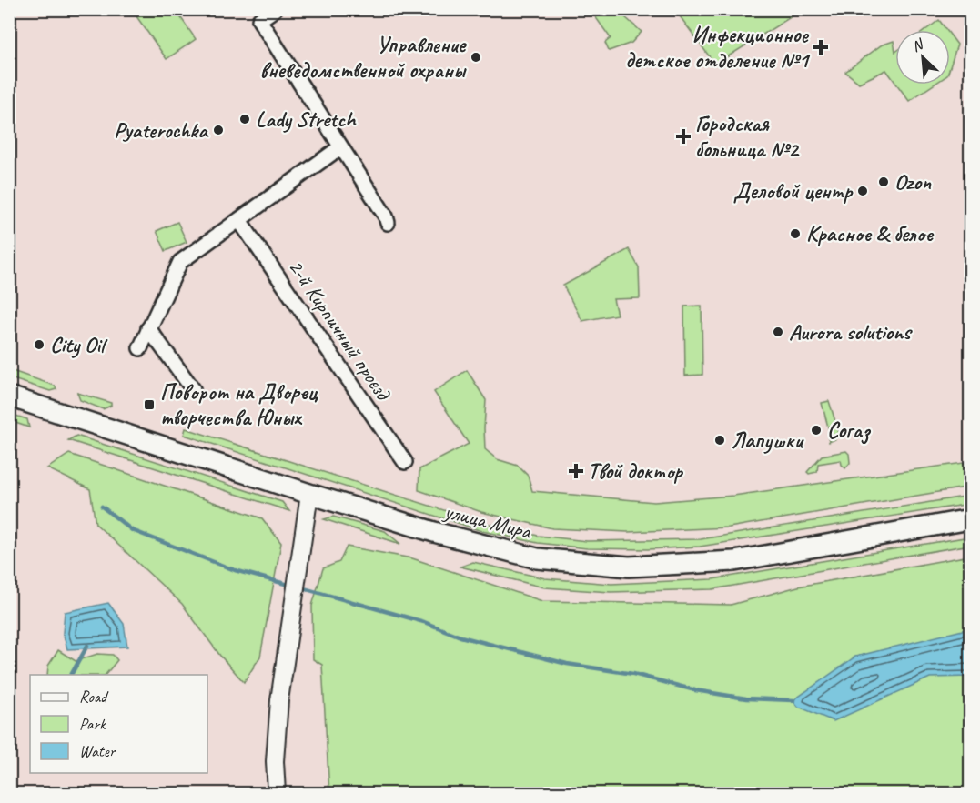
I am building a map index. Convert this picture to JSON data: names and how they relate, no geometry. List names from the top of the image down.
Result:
{
  "streets": {
    "main road": ["улица Мира"],
    "street": ["2-й Кирпичный проезд"]
  },
  "places": {
    "health": ["Инфекционное детское отделение №1", "Городская больница №2", "Твой доктор"],
    "other": [
      "Управление вневедомственной охраны",
      "Lady Stretch",
      "Pyaterochka",
      "Ozon",
      "Деловой центр",
      "Красное & белое",
      "Aurora solutions",
      "City Oil",
      "Согаз",
      "Лапушки"
    ],
    "transit": ["Поворот на Дворец творчества Юных"]
  },
  "legend": ["Road", "Park", "Water"],
  "north": "top left"
}
